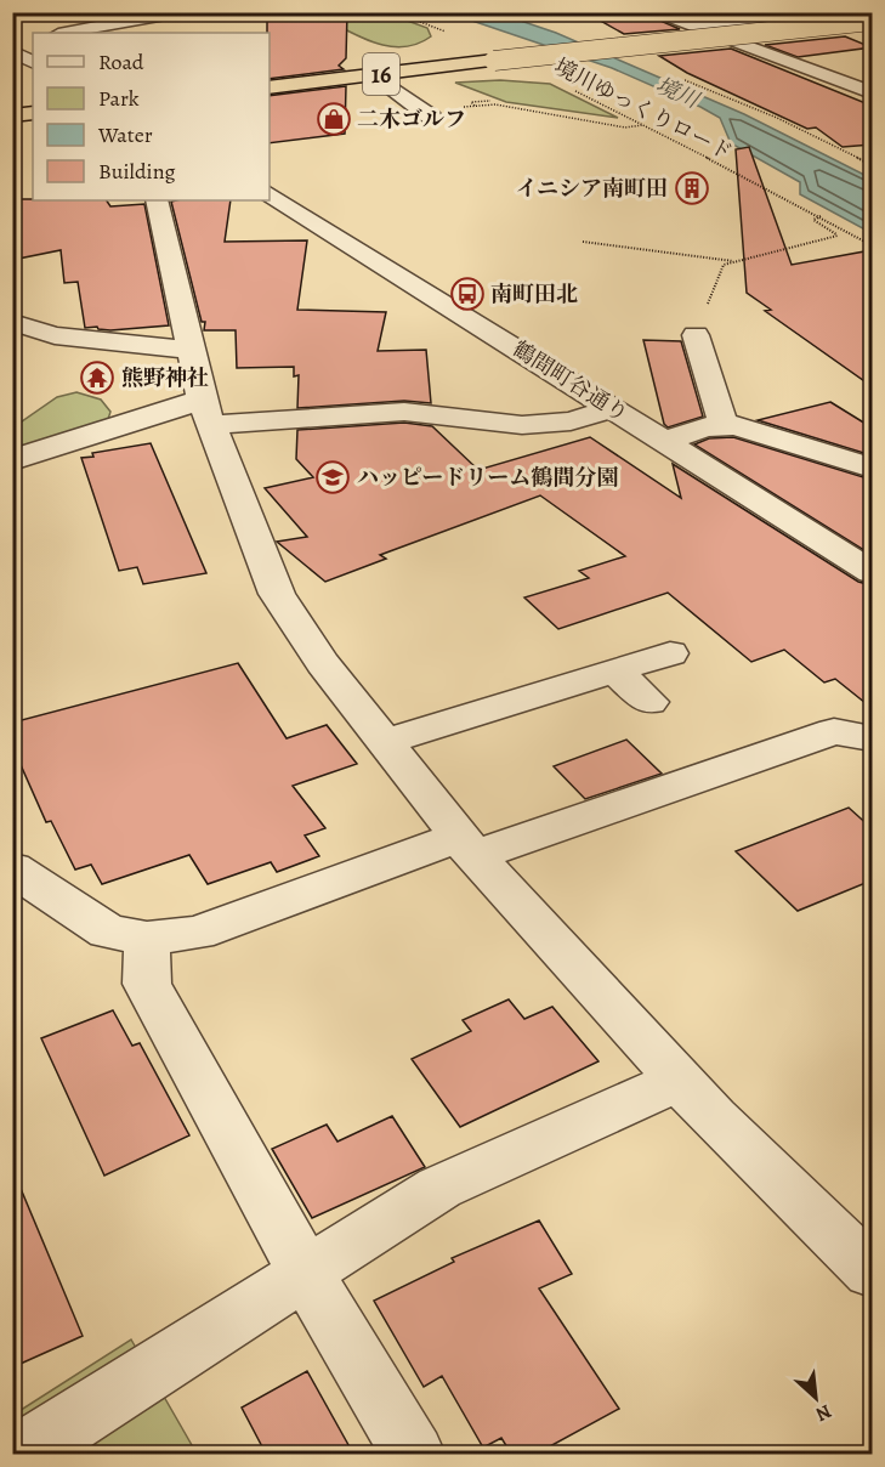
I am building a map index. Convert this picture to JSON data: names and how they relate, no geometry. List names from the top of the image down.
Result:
{
  "streets": {
    "highway": ["16"],
    "street": ["鶴間町谷通り"],
    "path": ["境川ゆっくりロード"]
  },
  "water": ["境川"],
  "places": {
    "shop": ["二木ゴルフ"],
    "building": ["イニシア南町田"],
    "bus stop": ["南町田北"],
    "temple": ["熊野神社"],
    "school or university": ["ハッピードリーム鶴間分園"]
  },
  "legend": [
    "Road",
    "Park",
    "Water",
    "Building"
  ],
  "north": "bottom right"
}
